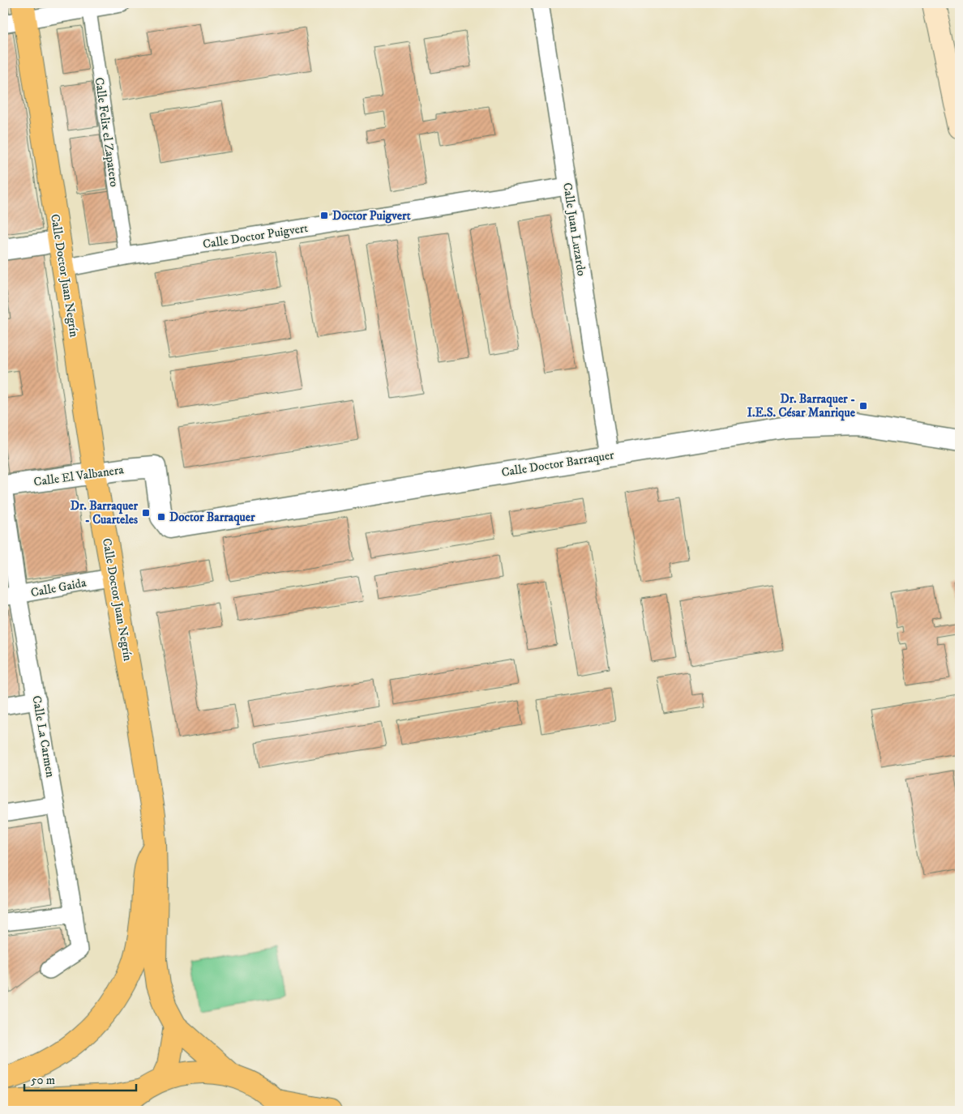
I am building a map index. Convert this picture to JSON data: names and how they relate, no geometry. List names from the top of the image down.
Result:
{
  "streets": {
    "main road": ["Calle Doctor Juan Negrín"],
    "street": [
      "Calle Felix el Zapatero",
      "Calle Juan Luzardo",
      "Calle Doctor Puigvert",
      "Calle Doctor Barraquer",
      "Calle El Valbanera",
      "Calle Gaida",
      "Calle La Carmen"
    ]
  },
  "crossings": [
    ["Calle Felix el Zapatero", "Calle Doctor Puigvert"],
    ["Calle Juan Luzardo", "Calle Doctor Puigvert"],
    ["Calle Juan Luzardo", "Calle Doctor Barraquer"],
    ["Calle Doctor Puigvert", "Calle Doctor Juan Negrín"],
    ["Calle Doctor Juan Negrín", "Calle El Valbanera"],
    ["Calle Doctor Juan Negrín", "Calle Gaida"],
    ["Calle Doctor Barraquer", "Calle El Valbanera"],
    ["Calle El Valbanera", "Calle La Carmen"],
    ["Calle Gaida", "Calle La Carmen"]
  ],
  "places": {
    "transit": [
      "Doctor Puigvert",
      "Dr. Barraquer - I.E.S. César Manrique",
      "Dr. Barraquer - Cuarteles",
      "Doctor Barraquer"
    ]
  },
  "scale_bar": "50 m"
}
